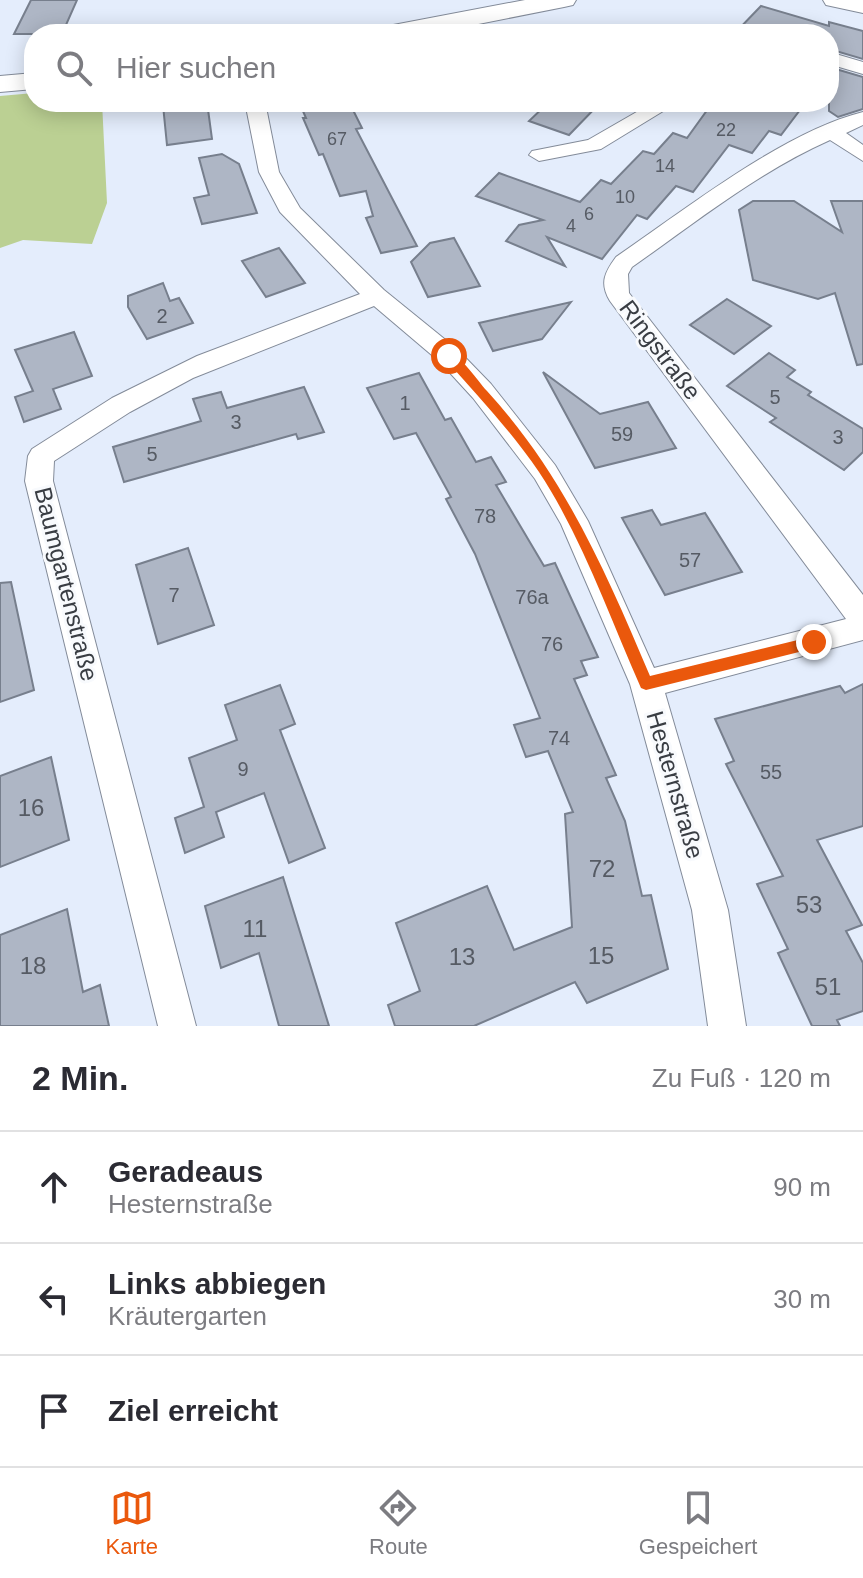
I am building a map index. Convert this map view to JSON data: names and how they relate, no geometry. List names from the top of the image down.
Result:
{
  "streets": {
    "street": ["Ringstraße", "Baumgartenstraße", "Hesternstraße"]
  },
  "crossings": [
    ["Baumgartenstraße", "Hesternstraße"]
  ],
  "house_numbers": [
    "22",
    "67",
    "14",
    "10",
    "6",
    "4",
    "2",
    "5",
    "1",
    "3",
    "59",
    "3",
    "5",
    "78",
    "57",
    "7",
    "76a",
    "76",
    "74",
    "9",
    "55",
    "16",
    "72",
    "53",
    "11",
    "15",
    "13",
    "18",
    "51"
  ],
  "page": {
    "search": "Hier suchen",
    "heading": ["2 Min.", "Zu Fuß · 120 m"],
    "list": [
      ["Geradeaus", "Hesternstraße", "90 m"],
      ["Links abbiegen", "Kräutergarten", "30 m"],
      "Ziel erreicht"
    ],
    "nav": ["Karte", "Route", "Gespeichert"]
  }
}
